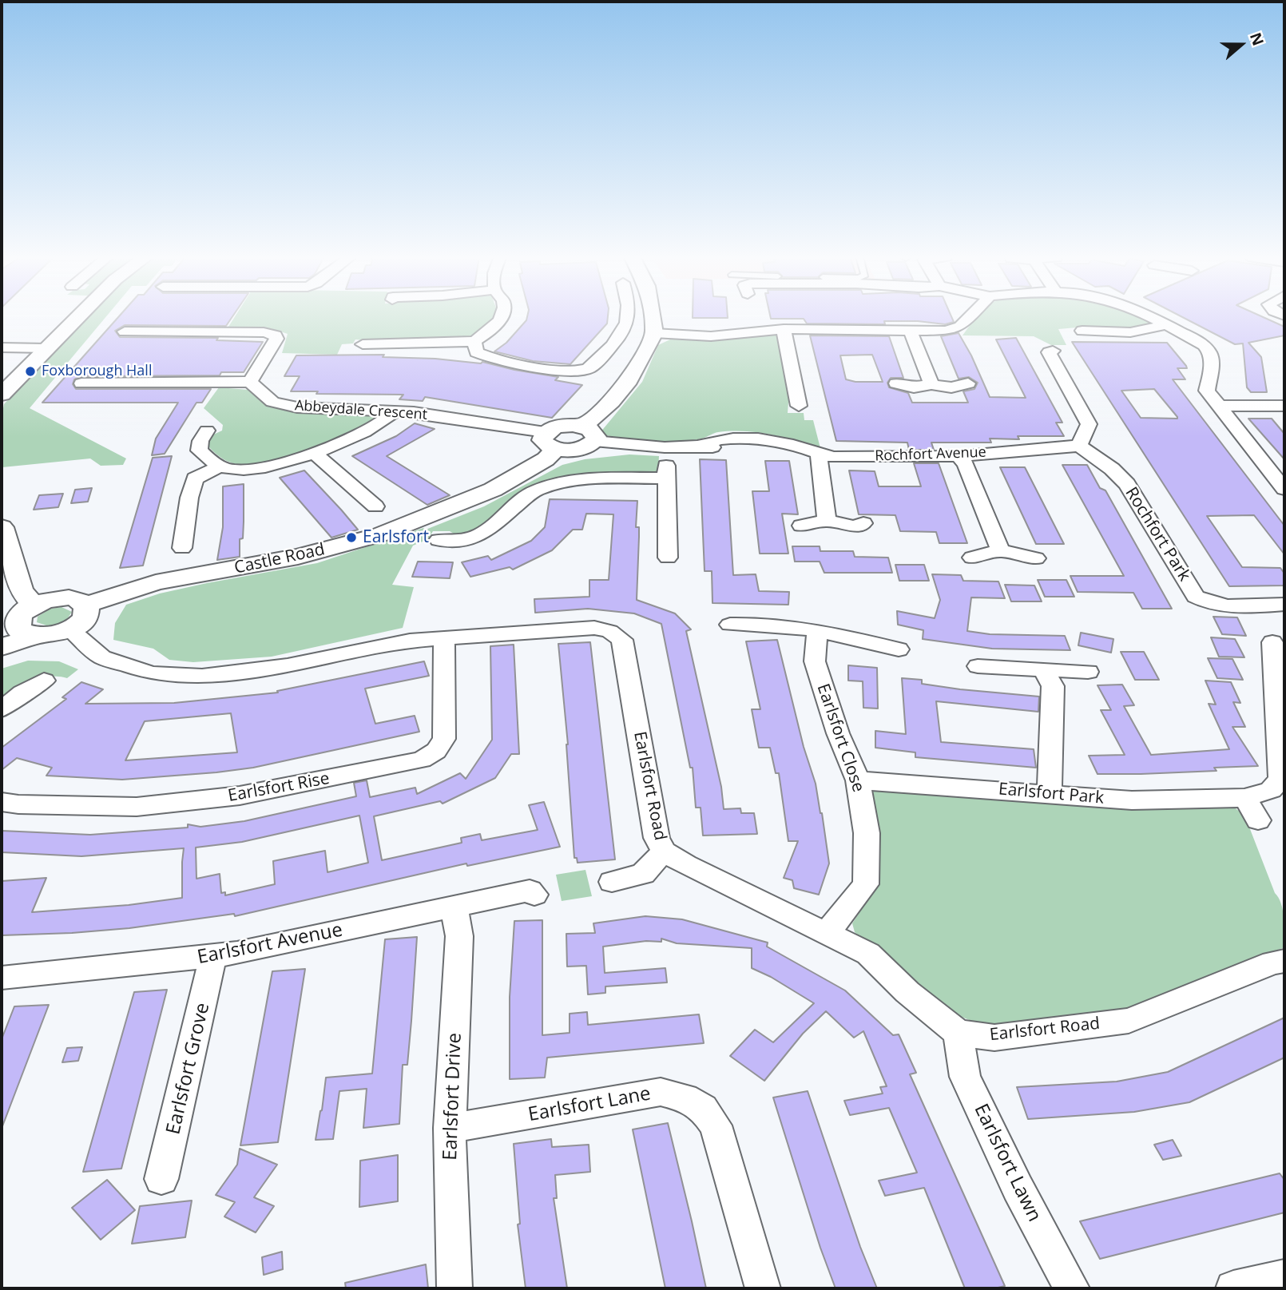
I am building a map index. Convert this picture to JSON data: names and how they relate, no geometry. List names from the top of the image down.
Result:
{
  "streets": {
    "street": [
      "Abbeydale Crescent",
      "Rochfort Avenue",
      "Rochfort Park",
      "Castle Road",
      "Earlsfort Close",
      "Earlsfort Road",
      "Earlsfort Rise",
      "Earlsfort Park",
      "Earlsfort Avenue",
      "Earlsfort Grove",
      "Earlsfort Drive",
      "Earlsfort Lane",
      "Earlsfort Lawn"
    ]
  },
  "crossings": [
    ["Abbeydale Crescent", "Castle Road"],
    ["Rochfort Avenue", "Rochfort Park"],
    ["Earlsfort Close", "Earlsfort Road"],
    ["Earlsfort Close", "Earlsfort Park"],
    ["Earlsfort Road", "Earlsfort Rise"],
    ["Earlsfort Road", "Earlsfort Lawn"],
    ["Earlsfort Avenue", "Earlsfort Grove"],
    ["Earlsfort Avenue", "Earlsfort Drive"],
    ["Earlsfort Drive", "Earlsfort Lane"]
  ],
  "places": ["Foxborough Hall", "Earlsfort"],
  "north": "right"
}
